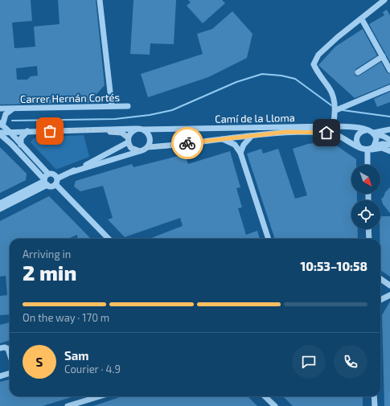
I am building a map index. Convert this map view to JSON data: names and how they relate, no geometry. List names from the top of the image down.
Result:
{
  "streets": {
    "street": ["Carrer Hernán Cortés", "Camí de la Lloma"]
  },
  "north": "bottom right",
  "page": {
    "heading": ["2 min", "Arriving in", "10:53–10:58"],
    "panel": ["Sam", "Courier · 4.9"],
    "bar": "On the way · 170 m",
    "round": "S"
  }
}
